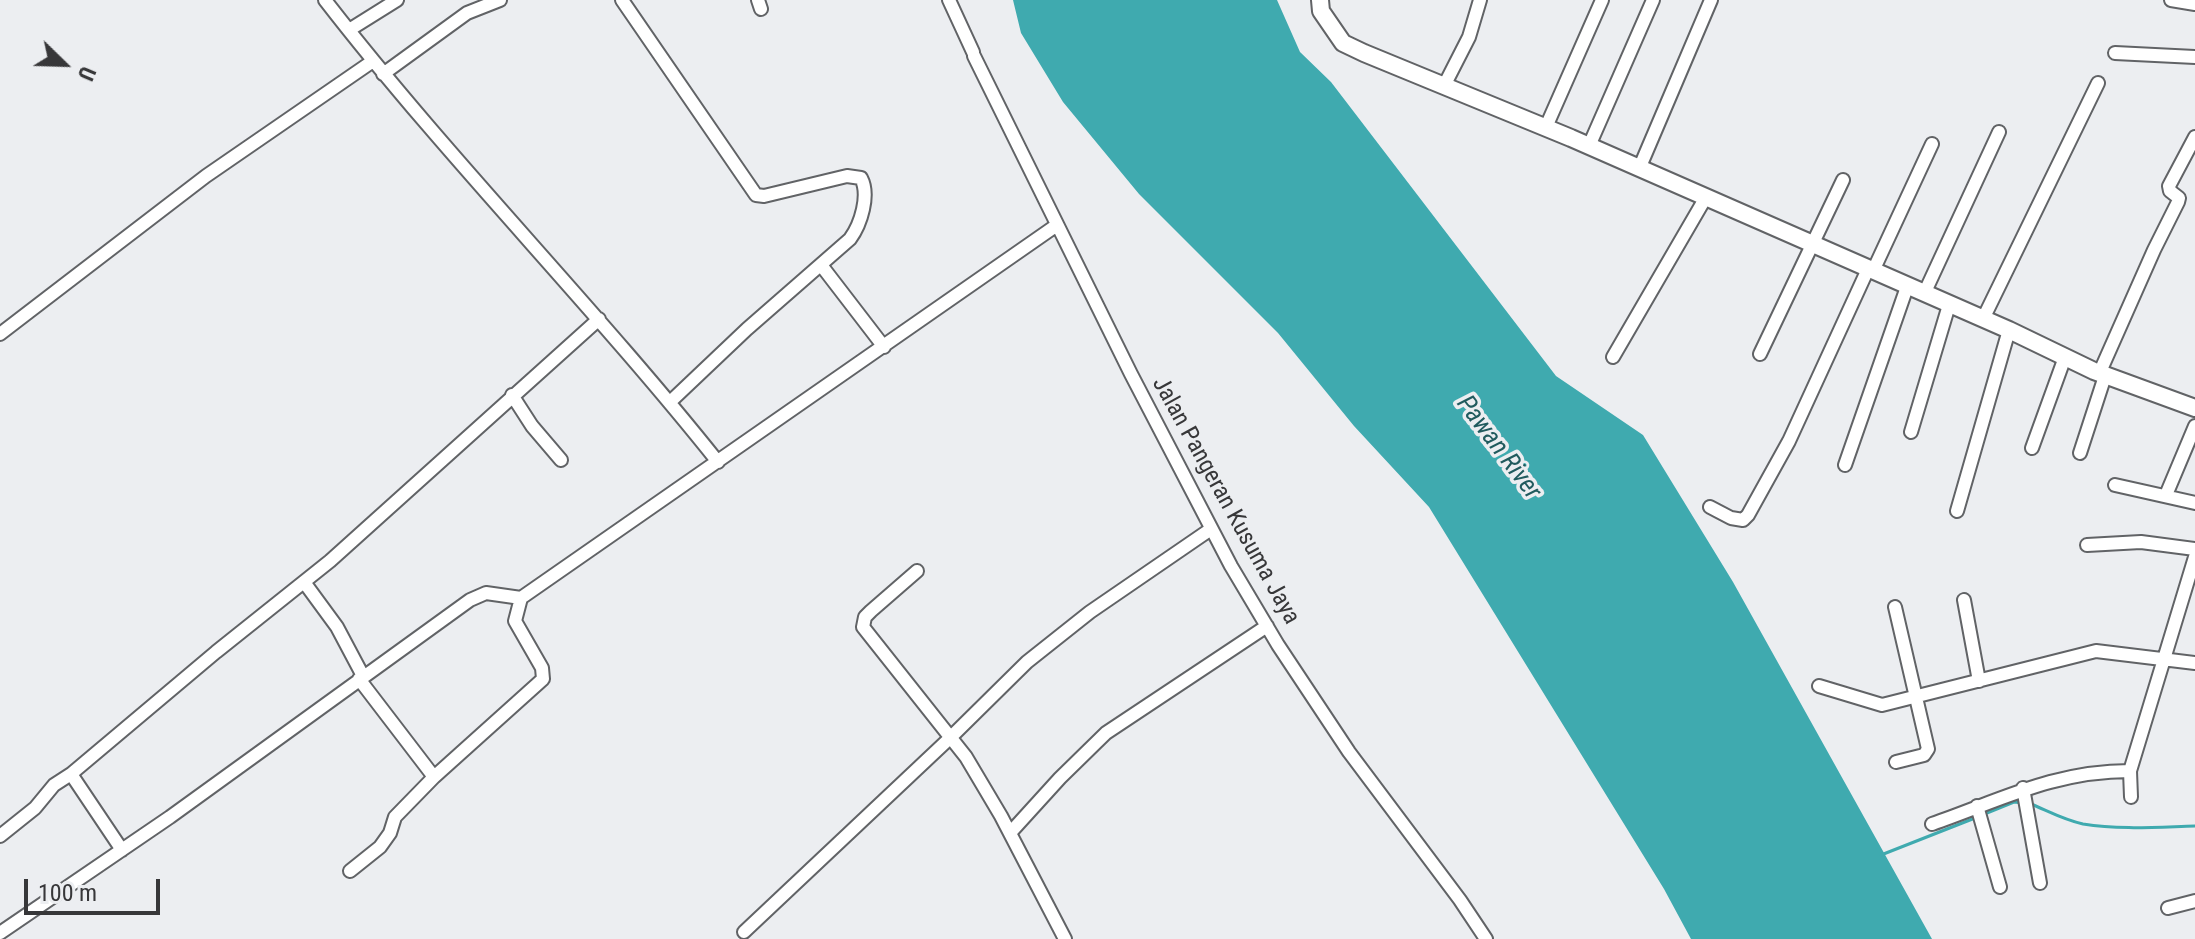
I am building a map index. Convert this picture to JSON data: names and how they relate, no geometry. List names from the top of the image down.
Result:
{
  "streets": {
    "street": ["Jalan Pangeran Kusuma Jaya"]
  },
  "water": ["Pawan River"],
  "scale_bar": "100 m",
  "north": "bottom right"
}
